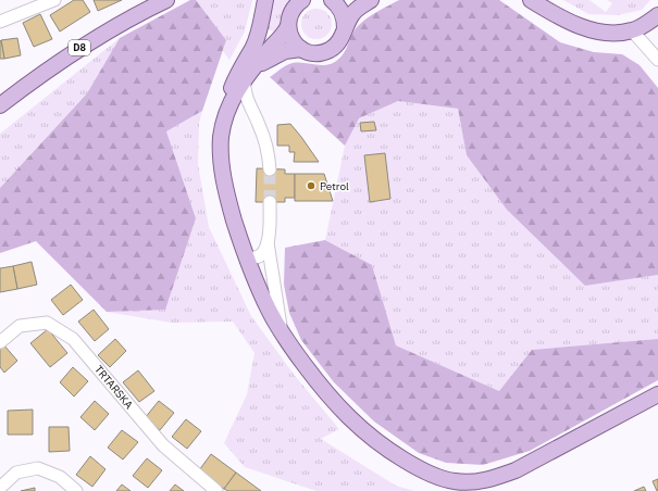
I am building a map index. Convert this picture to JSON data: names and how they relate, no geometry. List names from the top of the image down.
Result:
{
  "streets": {
    "main road": ["D8"],
    "street": ["TRTARSKA"]
  },
  "places": ["Petrol"]
}
